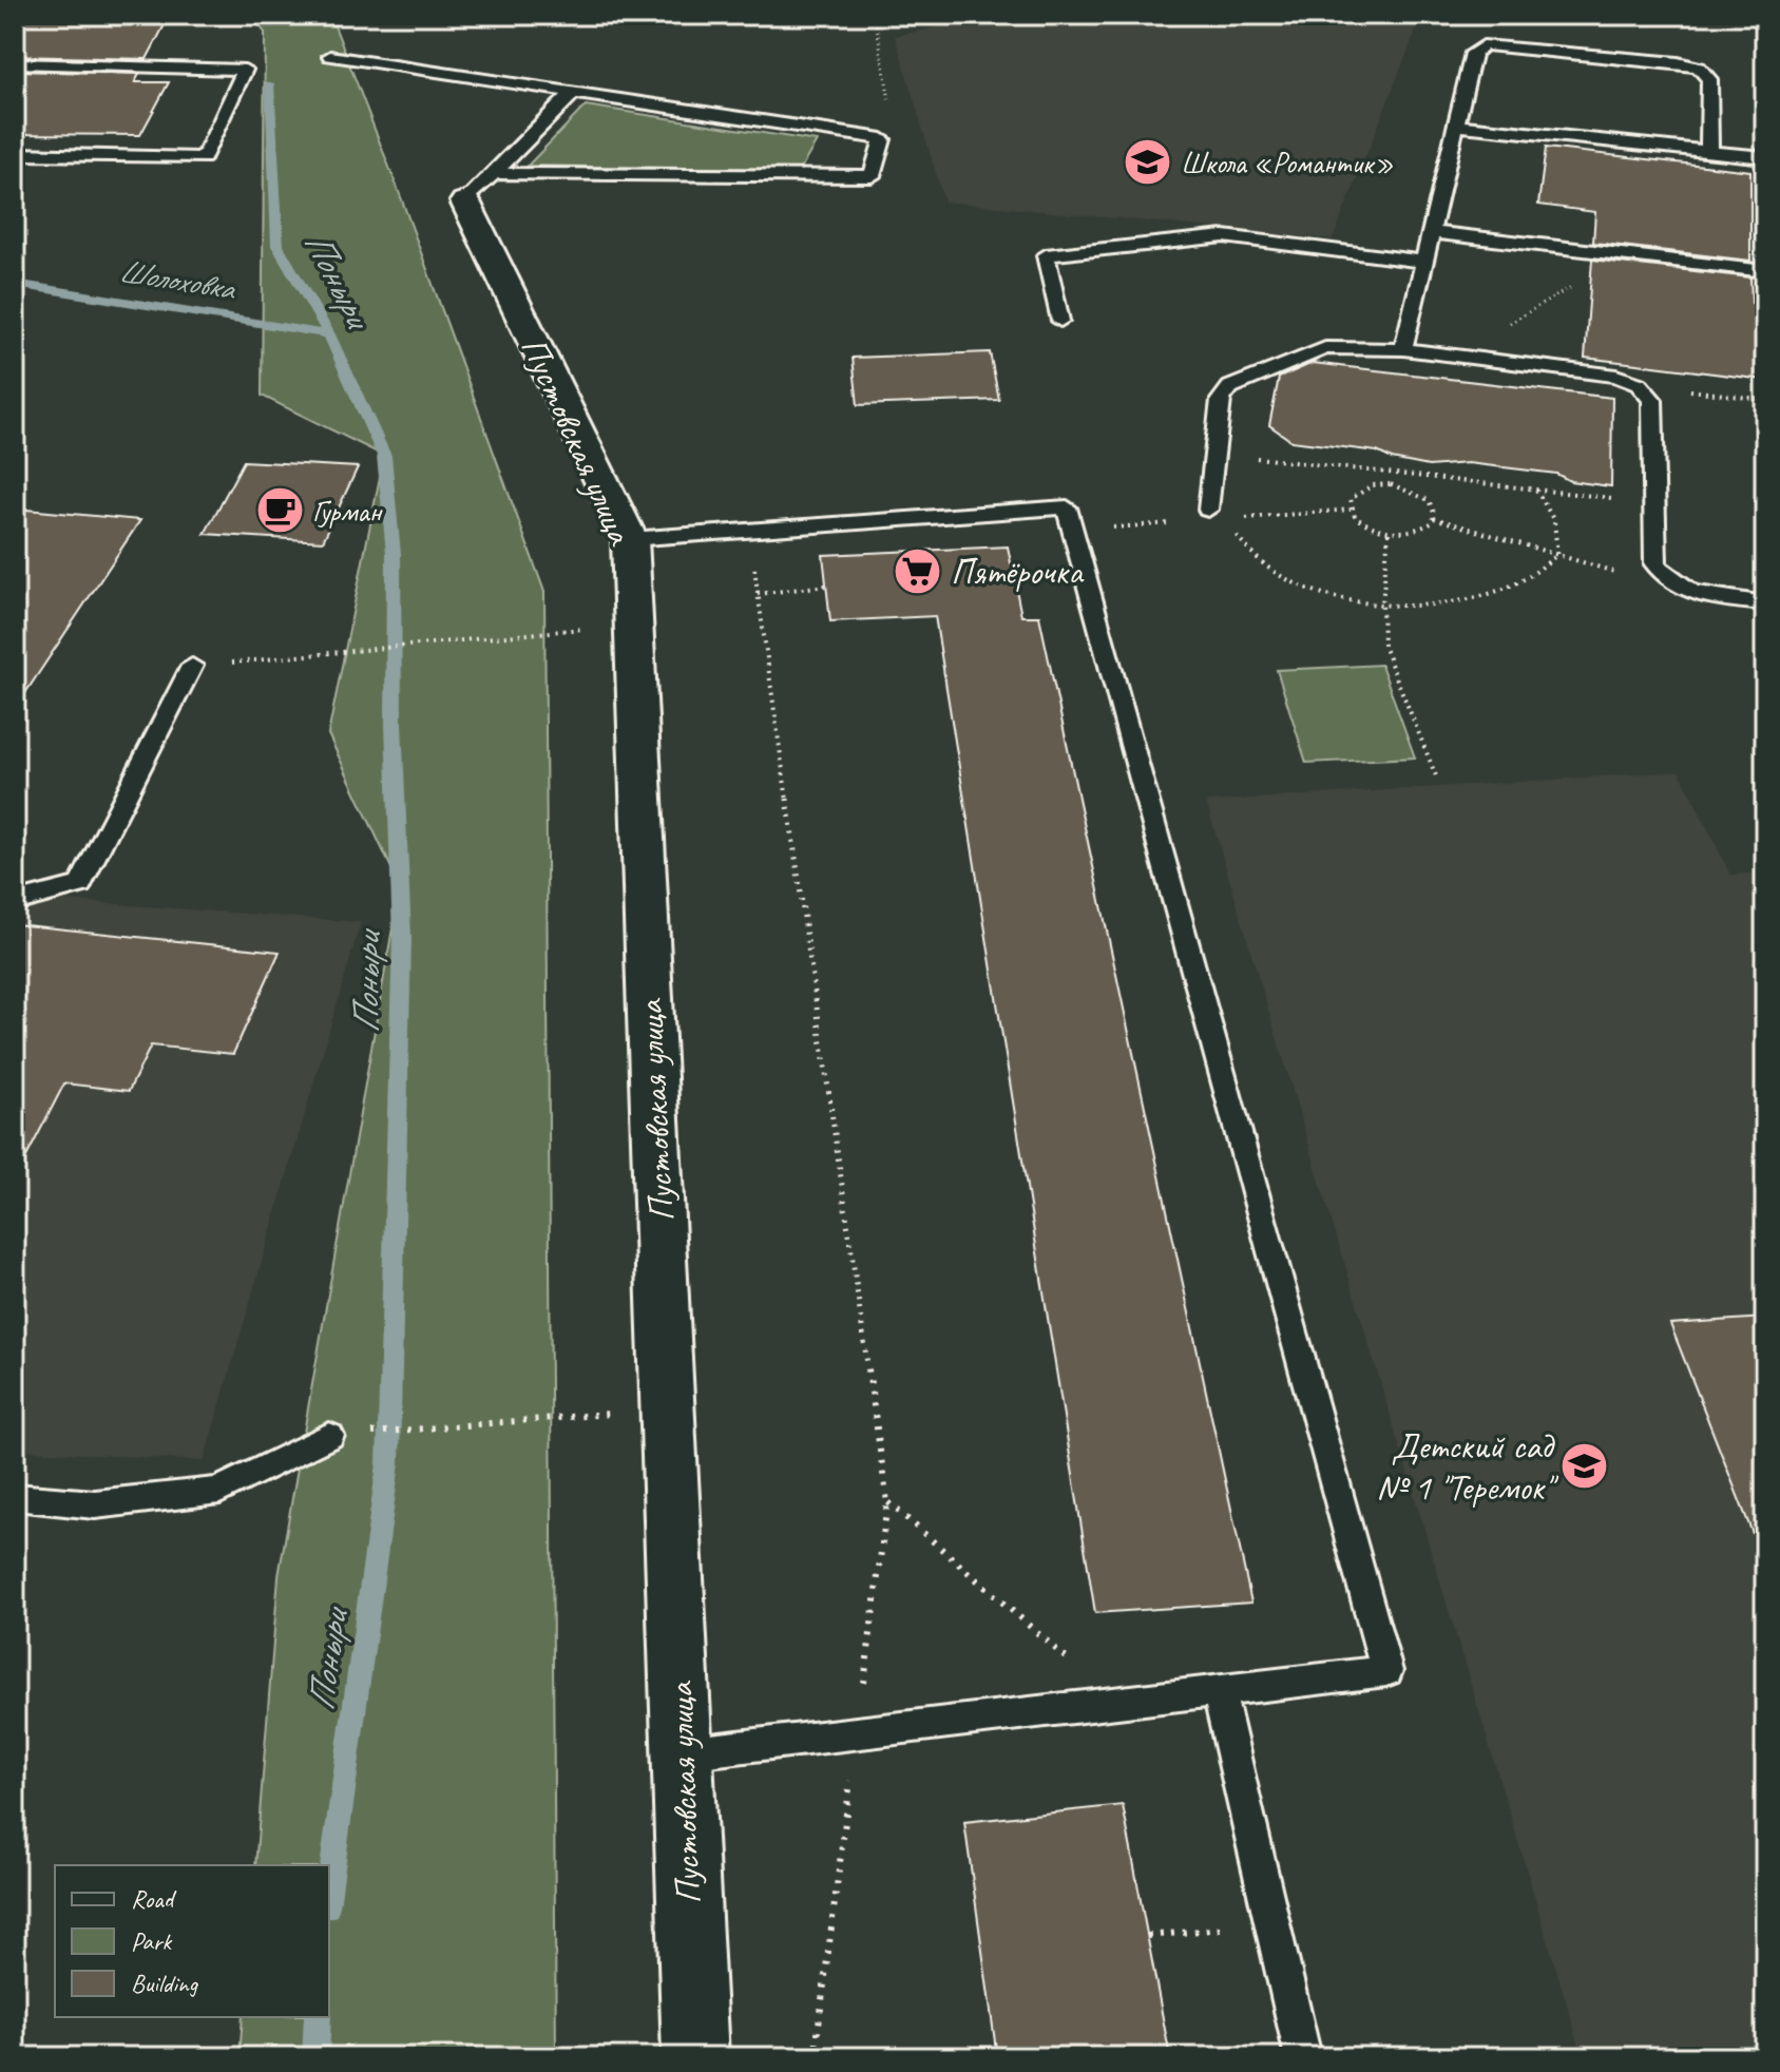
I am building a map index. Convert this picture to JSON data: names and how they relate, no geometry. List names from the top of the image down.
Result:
{
  "streets": {
    "street": ["Пустовская улица"]
  },
  "water": ["Поныри", "Шолоховка"],
  "places": {
    "school or university": ["Школа «Романтик»", "Детский сад № 1 \"Теремок\""],
    "cafe": ["Гурман"],
    "supermarket": ["Пятёрочка"]
  },
  "legend": ["Road", "Park", "Building"]
}
